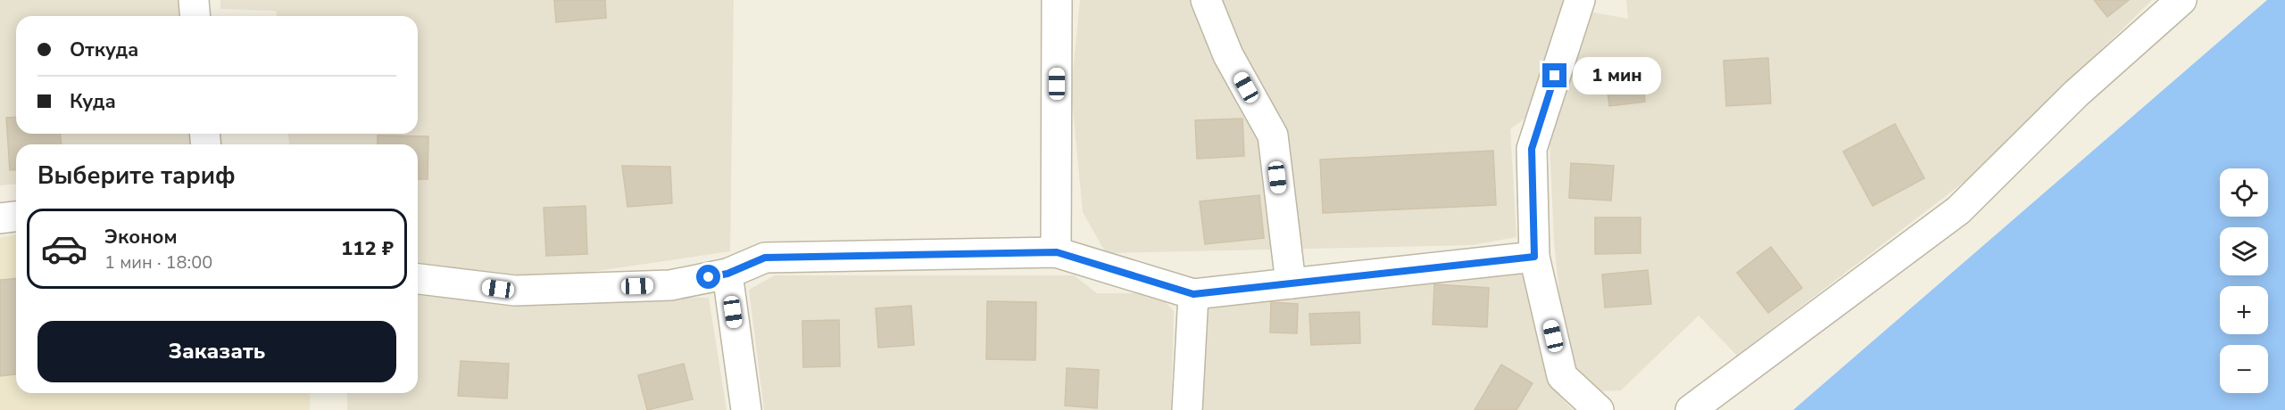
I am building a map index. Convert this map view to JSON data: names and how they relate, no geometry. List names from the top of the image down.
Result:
{
  "page": {
    "banner": ["Откуда", "Куда"],
    "bubble": "1 мин",
    "heading": "Выберите тариф",
    "map_buttons": ["+", "−"],
    "list": [
      {
        "name": "Эконом",
        "note": "1 мин · 18:00",
        "value": "112 ₽"
      }
    ],
    "buttons": "Заказать"
  }
}
